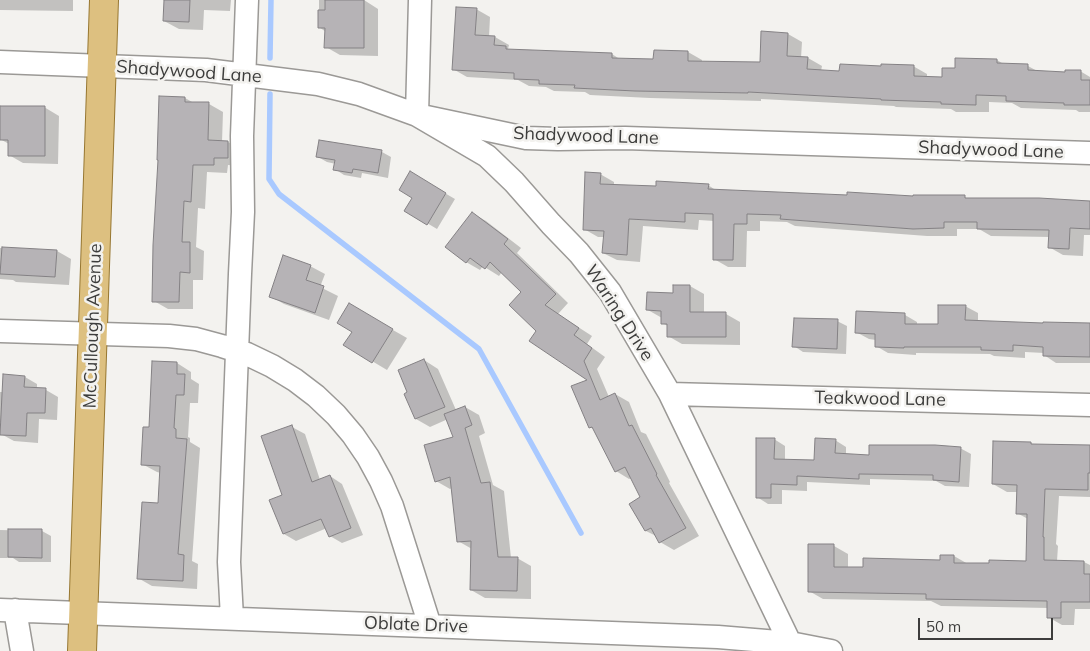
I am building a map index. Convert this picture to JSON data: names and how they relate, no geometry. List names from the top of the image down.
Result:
{
  "streets": {
    "main road": ["McCullough Avenue"],
    "street": [
      "Shadywood Lane",
      "Waring Drive",
      "Teakwood Lane",
      "Oblate Drive"
    ]
  },
  "crossings": [
    ["Shadywood Lane", "Waring Drive"],
    ["Shadywood Lane", "McCullough Avenue"],
    ["Waring Drive", "Teakwood Lane"],
    ["Waring Drive", "Oblate Drive"],
    ["McCullough Avenue", "Oblate Drive"]
  ],
  "scale_bar": "50 m"
}
